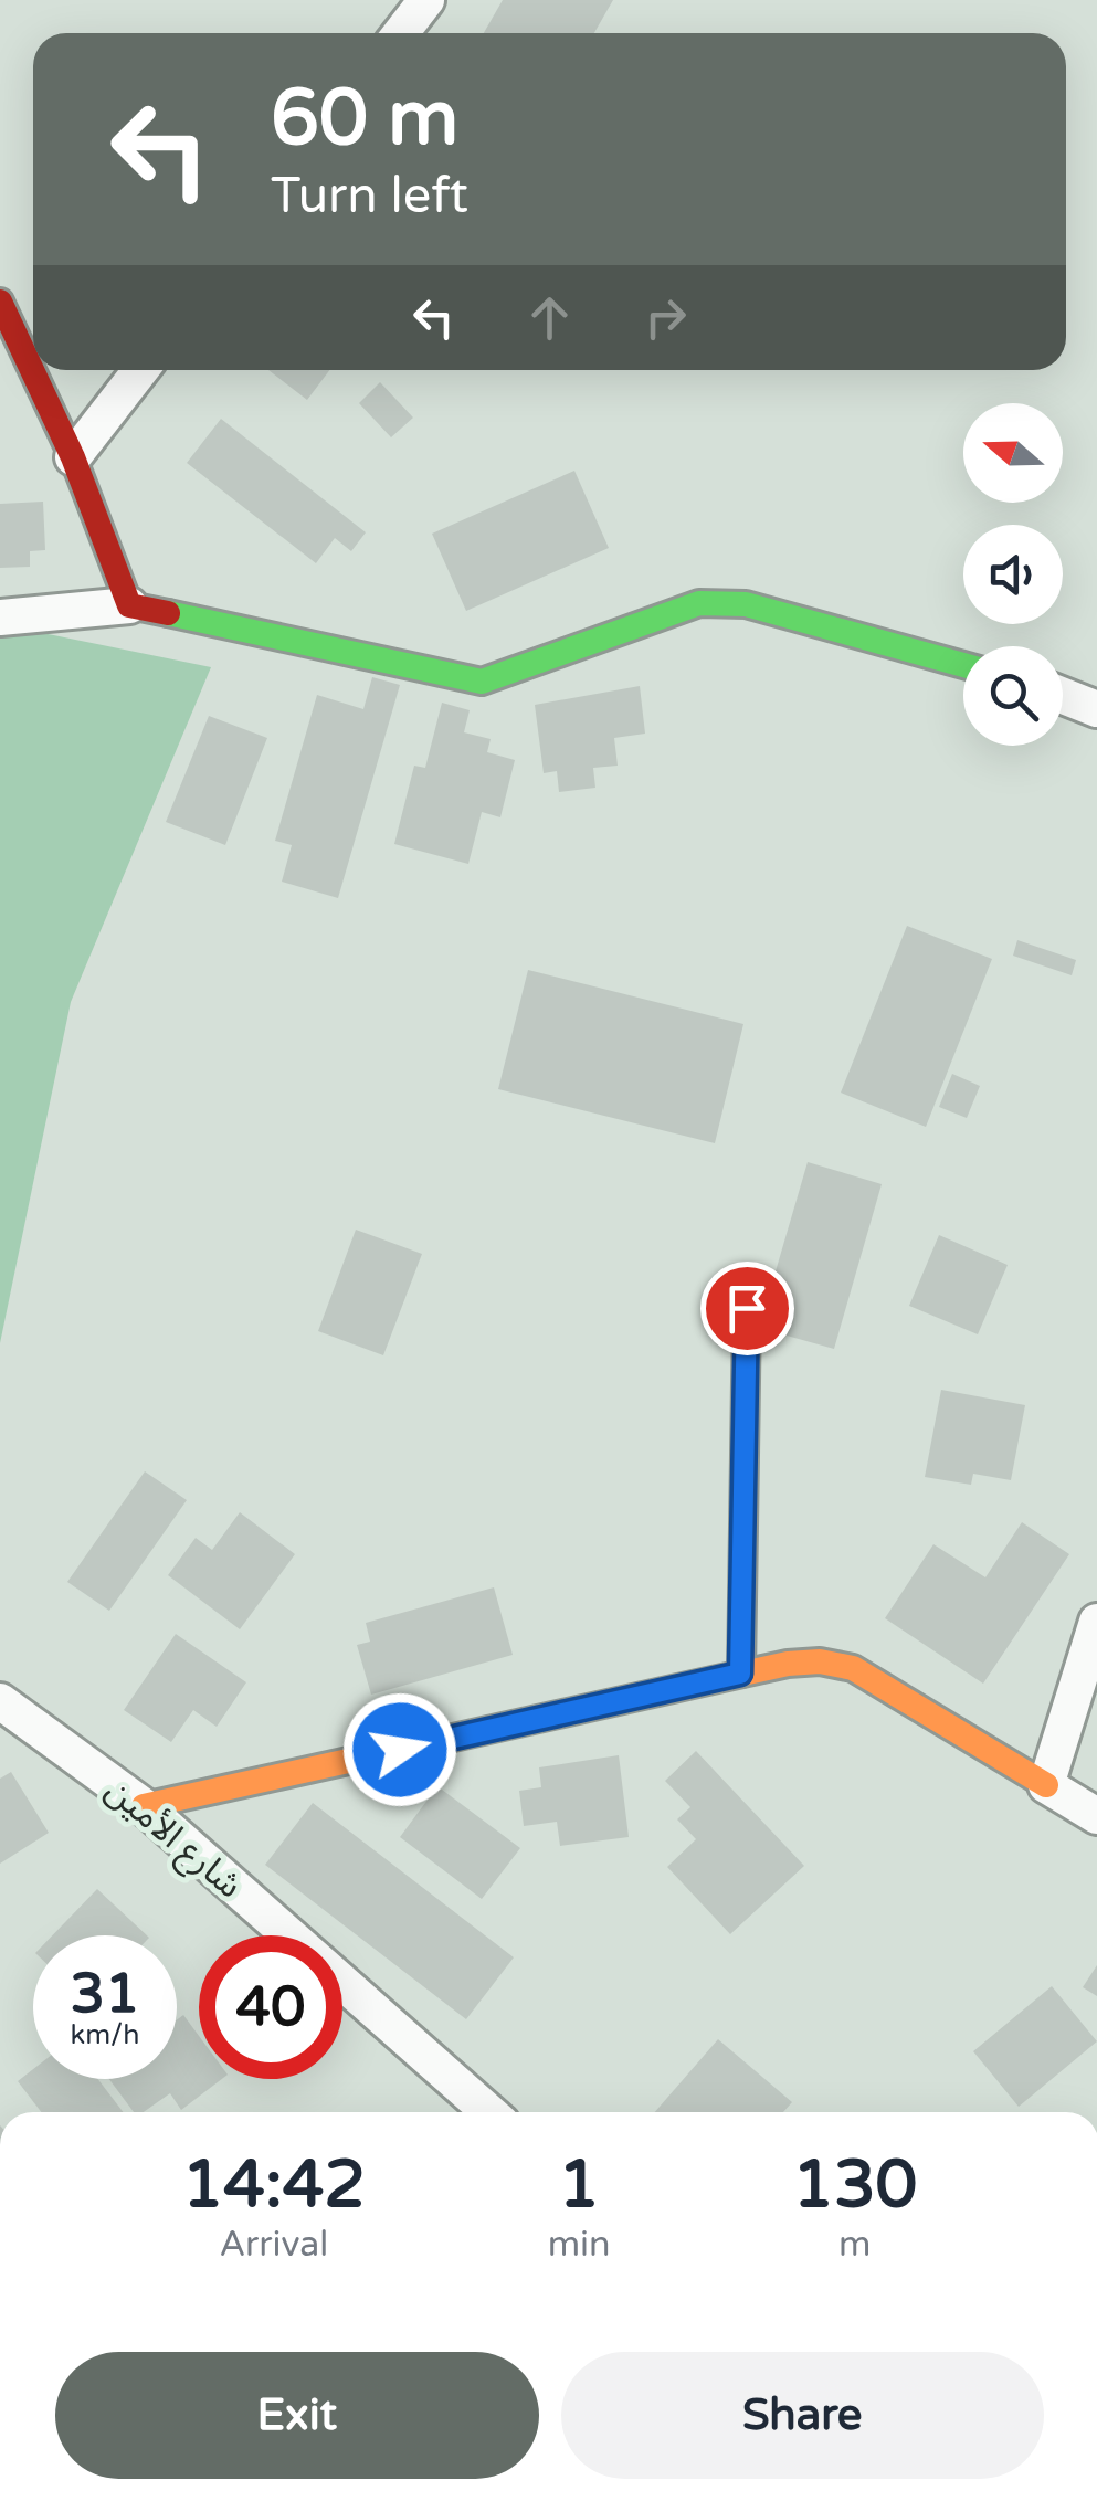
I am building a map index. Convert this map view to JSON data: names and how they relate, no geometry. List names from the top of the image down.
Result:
{
  "streets": {
    "street": ["شارع الأمين"]
  },
  "north": "left",
  "page": {
    "turn": ["60 m", "Turn left"],
    "speed": "31 km/h",
    "limit": "40",
    "eta": [
      "14:42",
      "Arrival",
      "1",
      "min",
      "130",
      "m"
    ],
    "buttons": ["Exit", "Share"]
  }
}
